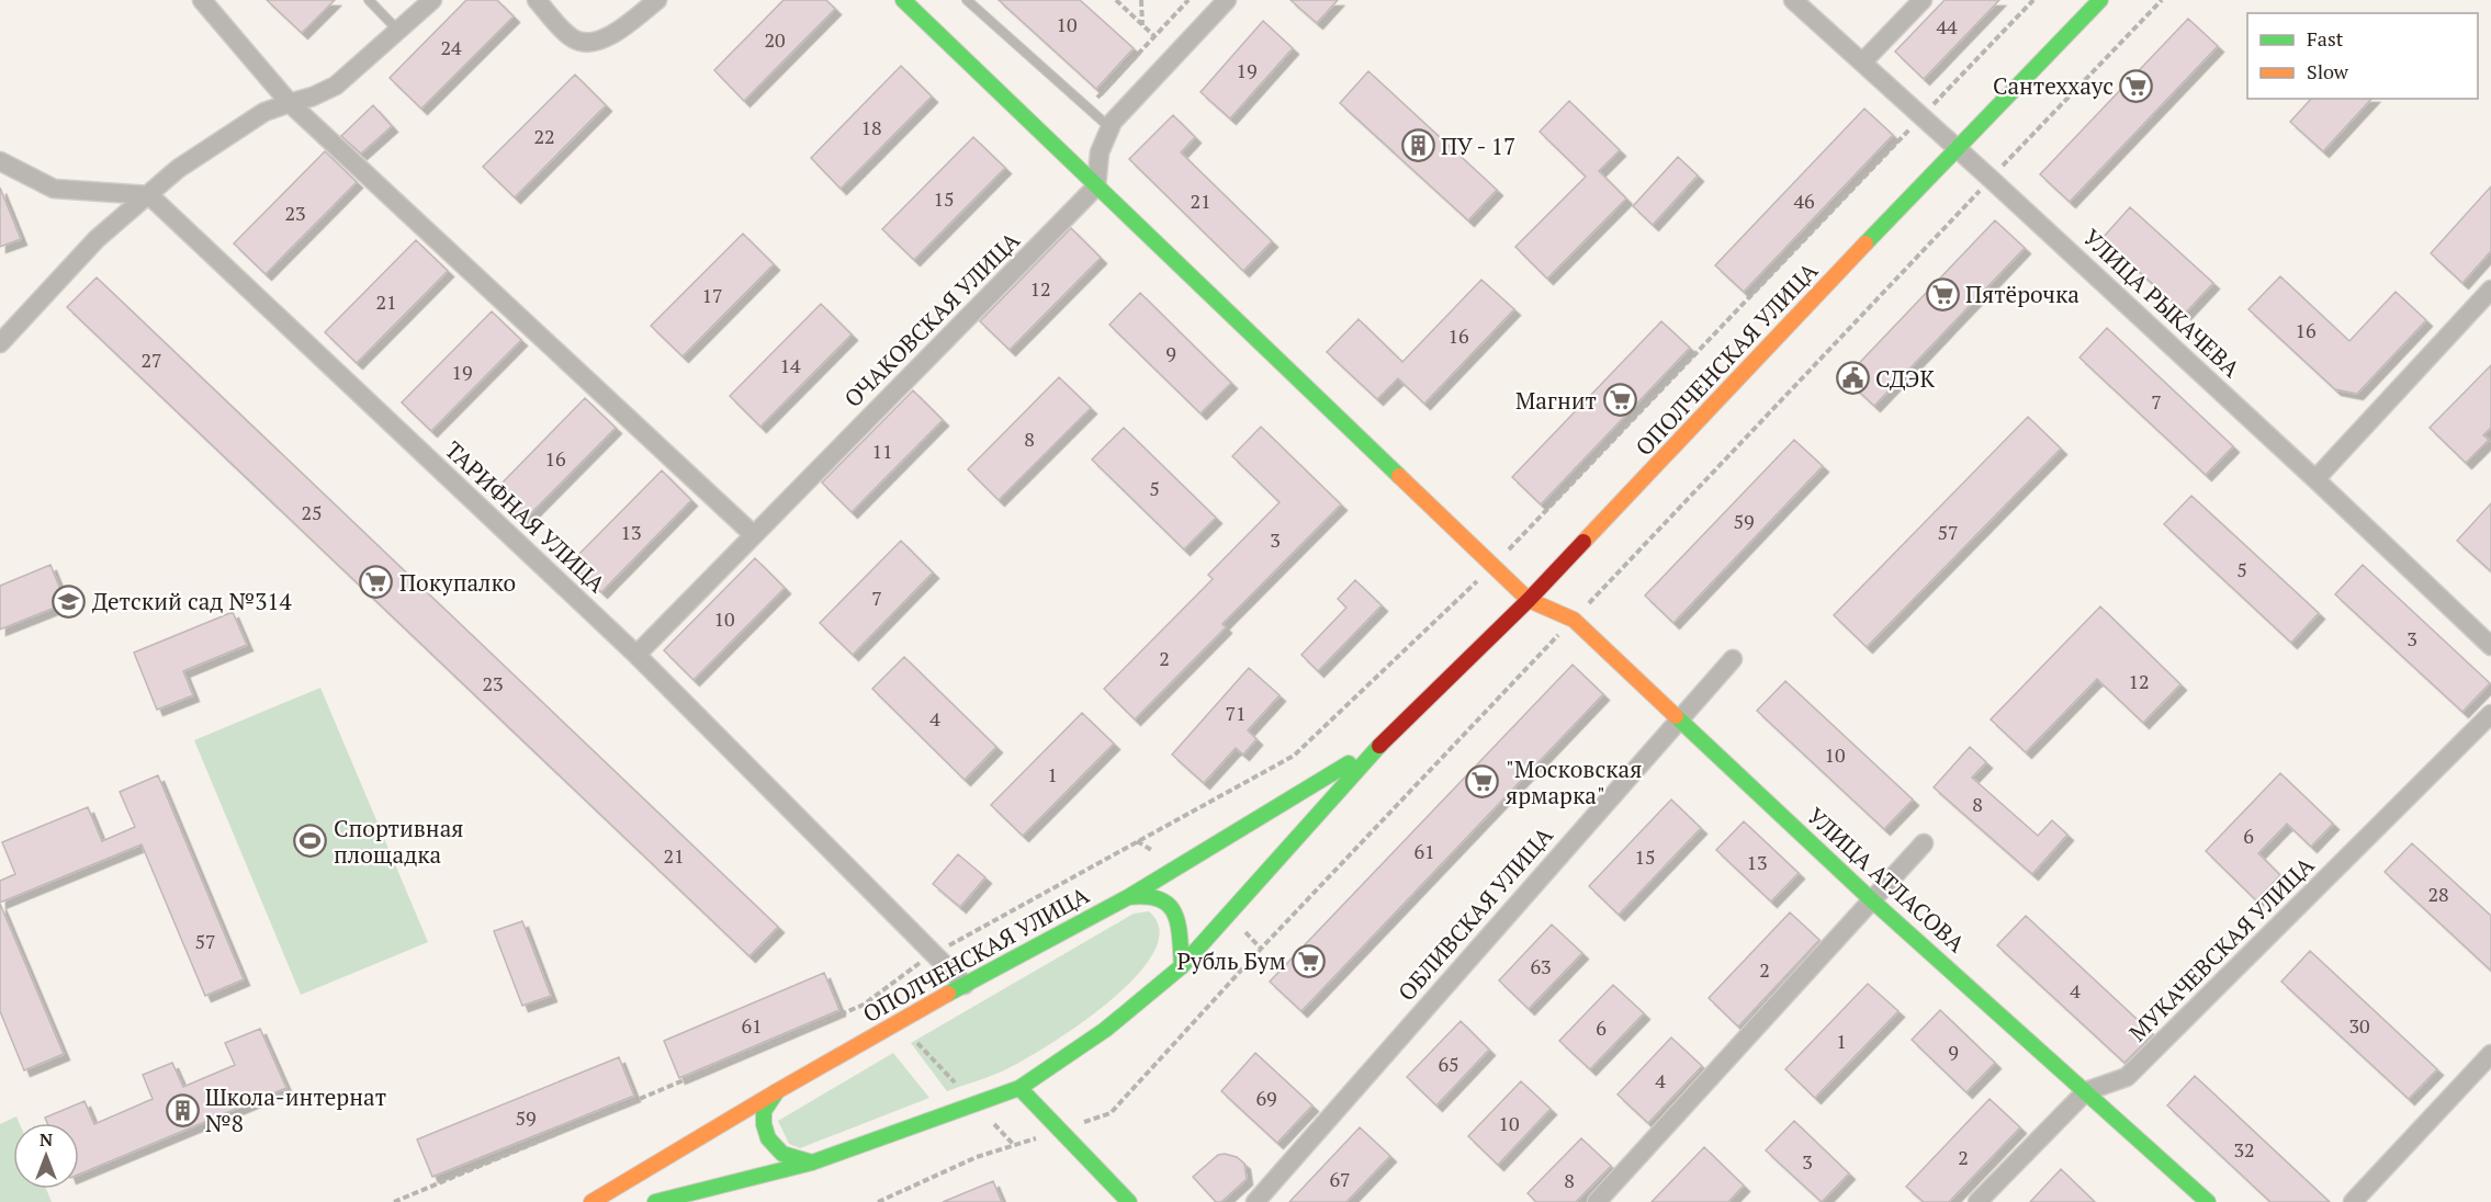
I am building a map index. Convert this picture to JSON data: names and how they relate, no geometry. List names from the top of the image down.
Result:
{
  "streets": {
    "main road": ["ОПОЛЧЕНСКАЯ УЛИЦА", "УЛИЦА АТЛАСОВА"],
    "street": [
      "УЛИЦА РЫКАЧЕВА",
      "ОЧАКОВСКАЯ УЛИЦА",
      "ТАРИФНАЯ УЛИЦА",
      "ОБЛИВСКАЯ УЛИЦА",
      "МУКАЧЕВСКАЯ УЛИЦА"
    ]
  },
  "crossings": [
    ["УЛИЦА РЫКАЧЕВА", "ОПОЛЧЕНСКАЯ УЛИЦА"],
    ["ОЧАКОВСКАЯ УЛИЦА", "ТАРИФНАЯ УЛИЦА"],
    ["ОПОЛЧЕНСКАЯ УЛИЦА", "ТАРИФНАЯ УЛИЦА"],
    ["ОПОЛЧЕНСКАЯ УЛИЦА", "УЛИЦА АТЛАСОВА"],
    ["УЛИЦА АТЛАСОВА", "ОБЛИВСКАЯ УЛИЦА"],
    ["УЛИЦА АТЛАСОВА", "МУКАЧЕВСКАЯ УЛИЦА"]
  ],
  "places": {
    "supermarket": [
      "Сантеххаус",
      "Пятёрочка",
      "Магнит",
      "Покупалко",
      "\"Московская ярмарка\"",
      "Рубль Бум"
    ],
    "building": ["ПУ - 17", "Школа-интернат №8"],
    "public building": ["СДЭК"],
    "school or university": ["Детский сад №314"],
    "sports": ["Спортивная площадка"]
  },
  "house_numbers": [
    "10",
    "44",
    "20",
    "24",
    "19",
    "18",
    "22",
    "15",
    "21",
    "46",
    "23",
    "12",
    "17",
    "21",
    "16",
    "16",
    "9",
    "27",
    "14",
    "19",
    "7",
    "8",
    "11",
    "16",
    "5",
    "25",
    "59",
    "13",
    "57",
    "3",
    "5",
    "7",
    "10",
    "3",
    "2",
    "12",
    "23",
    "71",
    "4",
    "10",
    "1",
    "8",
    "6",
    "61",
    "21",
    "15",
    "13",
    "28",
    "57",
    "63",
    "2",
    "4",
    "61",
    "30",
    "6",
    "1",
    "9",
    "65",
    "4",
    "69",
    "59",
    "10",
    "32",
    "2",
    "3",
    "67",
    "8"
  ],
  "legend": ["Fast", "Slow"],
  "north": "top"
}
